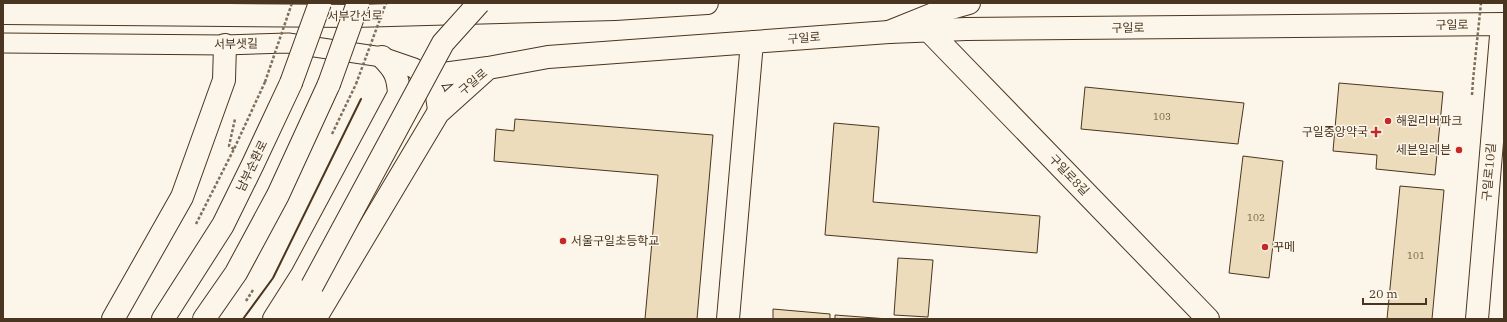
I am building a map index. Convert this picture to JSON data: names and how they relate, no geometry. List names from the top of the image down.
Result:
{
  "streets": {
    "main road": [
      "서부간선로",
      "구일로",
      "남부순환로",
      "구일로10길",
      "구일로8길"
    ],
    "street": ["서부샛길"]
  },
  "crossings": [
    ["구일로", "서부샛길"],
    ["구일로", "구일로10길"],
    ["구일로", "구일로8길"]
  ],
  "places": {
    "other": [
      "해원리버파크",
      "세븐일레븐",
      "서울구일초등학교",
      "꾸메"
    ],
    "health": ["구일중앙약국"]
  },
  "house_numbers": ["103", "102", "101"],
  "scale_bar": "20 m"
}
